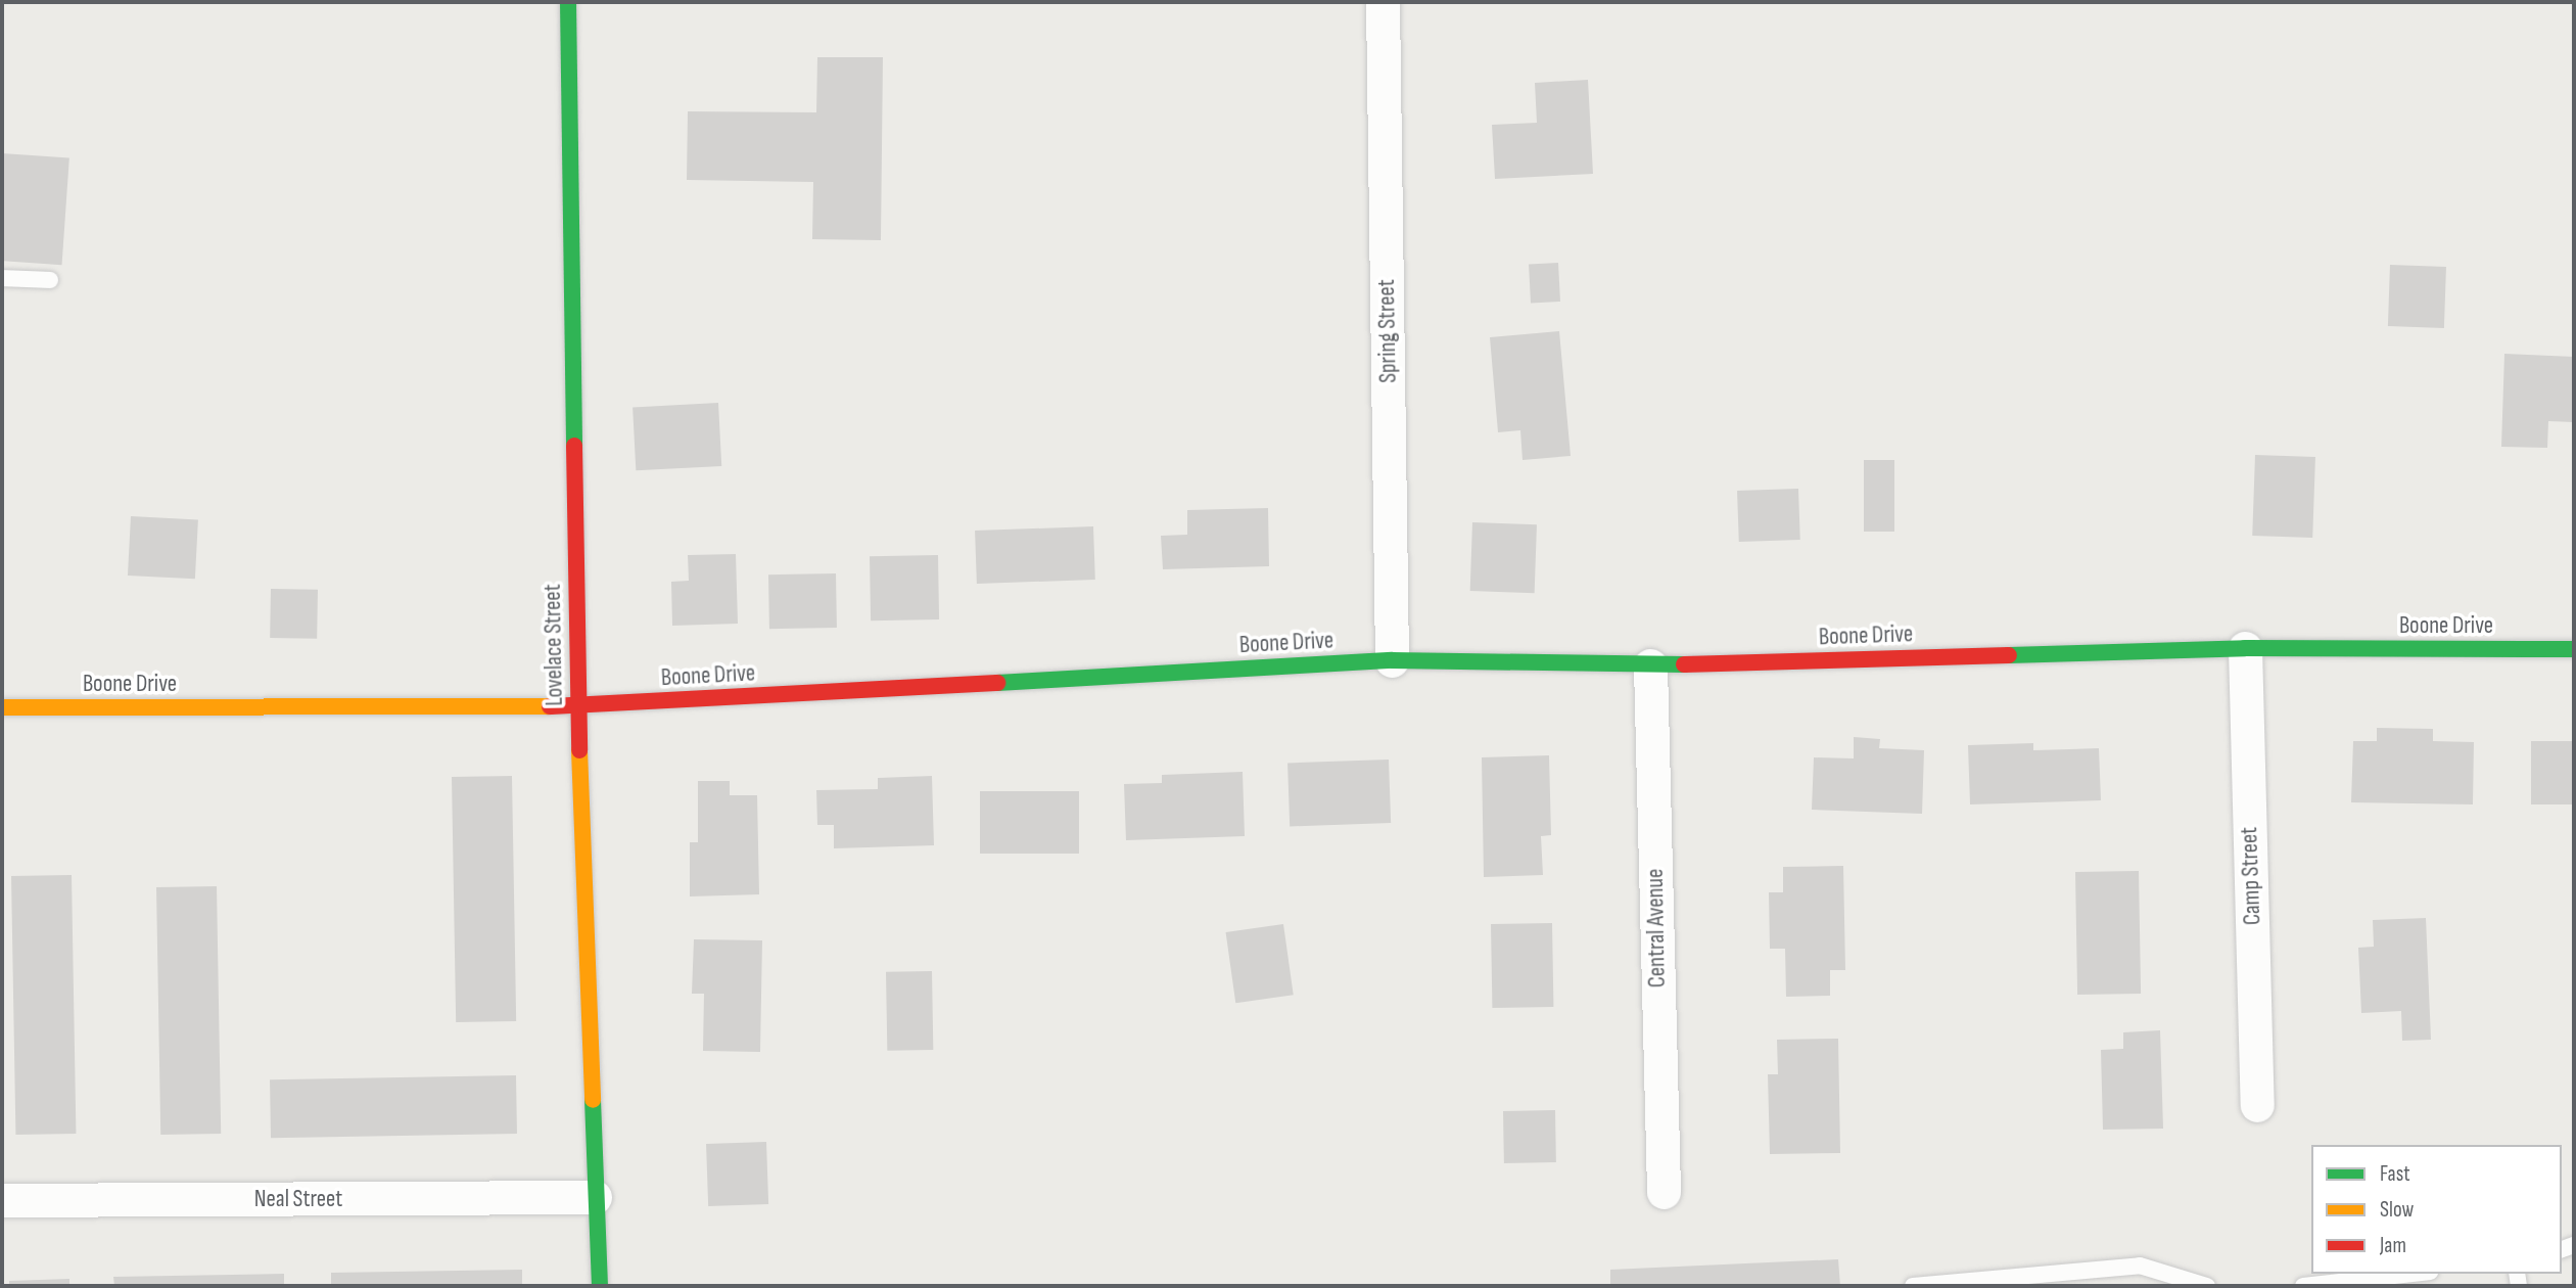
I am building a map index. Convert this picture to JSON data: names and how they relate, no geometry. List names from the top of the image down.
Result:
{
  "streets": {
    "street": [
      "Spring Street",
      "Boone Drive",
      "Lovelace Street",
      "Camp Street",
      "Central Avenue",
      "Neal Street"
    ]
  },
  "crossings": [
    ["Spring Street", "Boone Drive"],
    ["Boone Drive", "Lovelace Street"],
    ["Boone Drive", "Camp Street"],
    ["Boone Drive", "Central Avenue"],
    ["Lovelace Street", "Neal Street"]
  ],
  "legend": ["Fast", "Slow", "Jam"]
}
